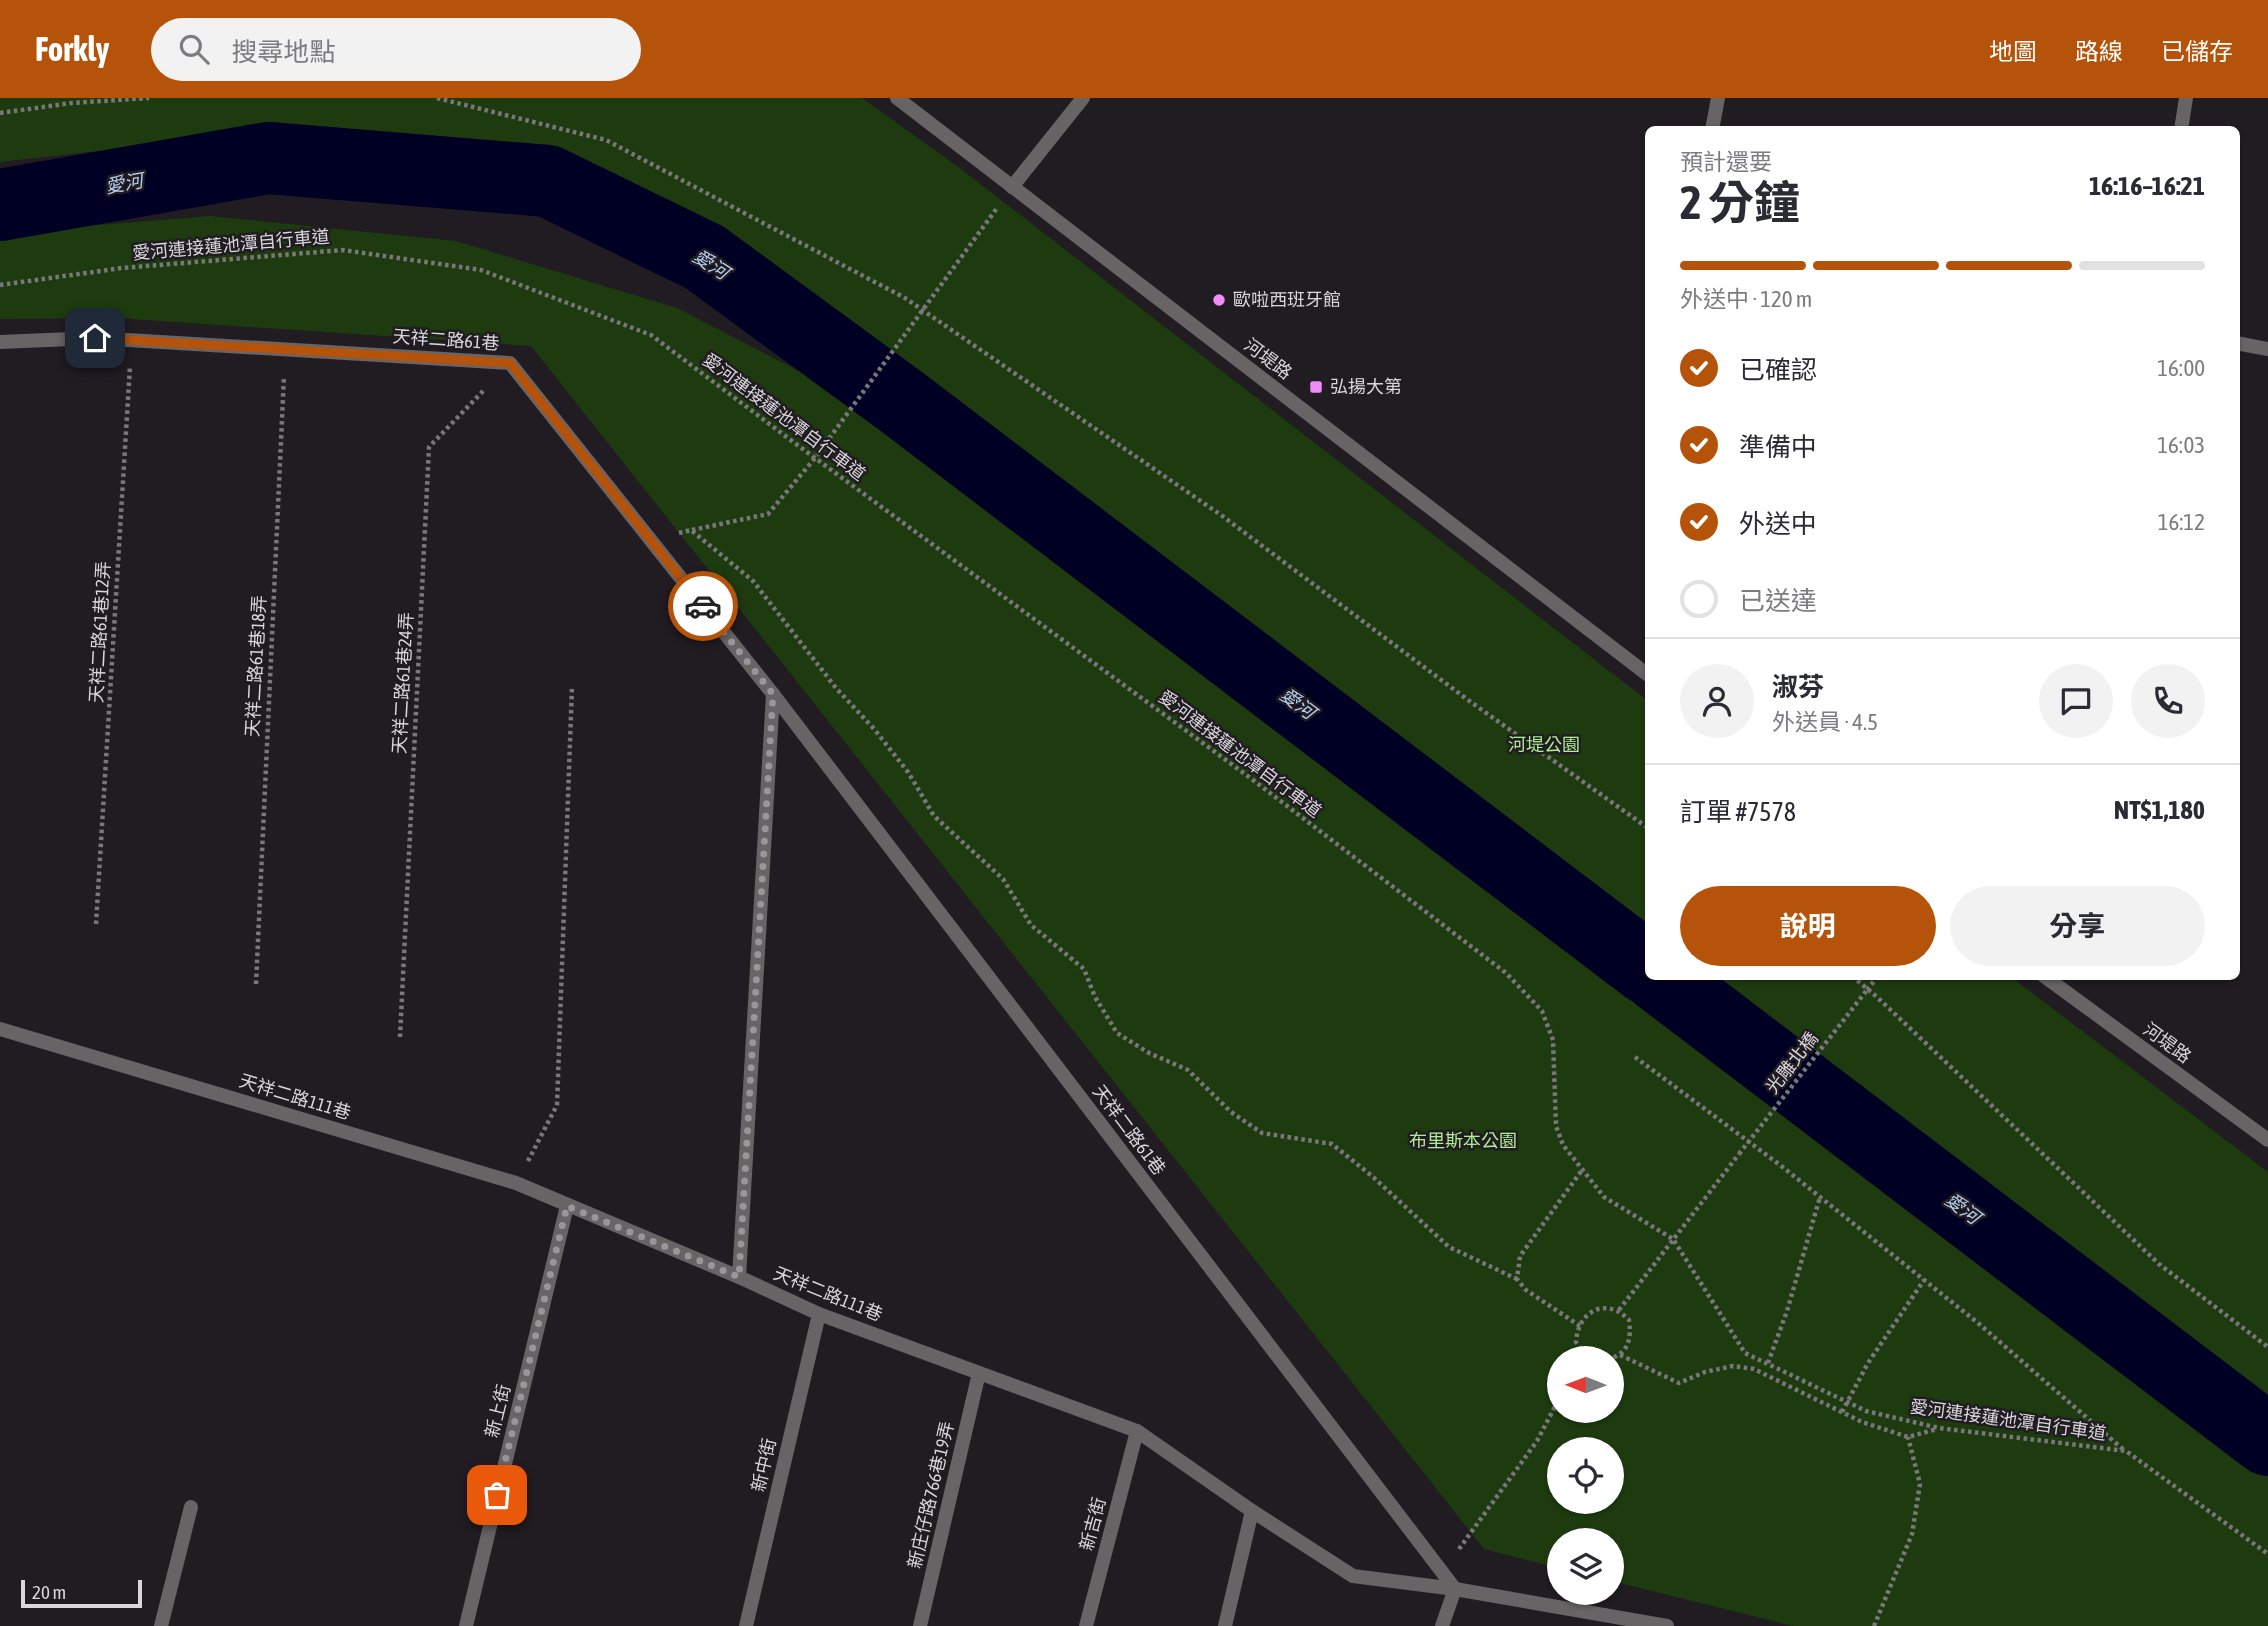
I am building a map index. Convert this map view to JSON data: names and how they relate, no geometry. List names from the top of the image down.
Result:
{
  "streets": {
    "street": [
      "天祥二路61巷",
      "河堤路",
      "天祥二路111巷",
      "新上街",
      "新中街",
      "新庄仔路766巷19弄",
      "新吉街"
    ],
    "path": [
      "愛河連接蓮池潭自行車道",
      "天祥二路61巷12弄",
      "天祥二路61巷18弄",
      "天祥二路61巷24弄",
      "光雕北橋"
    ]
  },
  "crossings": [
    ["愛河連接蓮池潭自行車道", "光雕北橋"],
    ["天祥二路61巷", "天祥二路61巷12弄"],
    ["天祥二路61巷", "天祥二路61巷18弄"],
    ["天祥二路61巷", "天祥二路61巷24弄"],
    ["天祥二路61巷", "天祥二路111巷"],
    ["天祥二路111巷", "新上街"],
    ["天祥二路111巷", "新中街"],
    ["天祥二路111巷", "新庄仔路766巷19弄"],
    ["天祥二路111巷", "新吉街"]
  ],
  "water": ["愛河"],
  "parks": ["河堤公園", "布里斯本公園"],
  "places": {
    "other": ["歐啦西班牙館"],
    "transit": ["弘揚大第"]
  },
  "scale_bar": "20 m",
  "north": "left",
  "page": {
    "header": "Forkly",
    "search": "搜尋地點",
    "nav": ["地圖", "路線", "已儲存"],
    "heading": ["2 分鐘", "預計還要", "16:16–16:21"],
    "panel": [
      "淑芬",
      "外送員 · 4.5",
      "訂單 #7578",
      "NT$1,180"
    ],
    "bar": "外送中 · 120 m",
    "list": [
      ["已確認", "16:00"],
      ["準備中", "16:03"],
      ["外送中", "16:12"],
      "已送達"
    ],
    "buttons": ["說明", "分享"],
    "scale": "20 m"
  }
}
